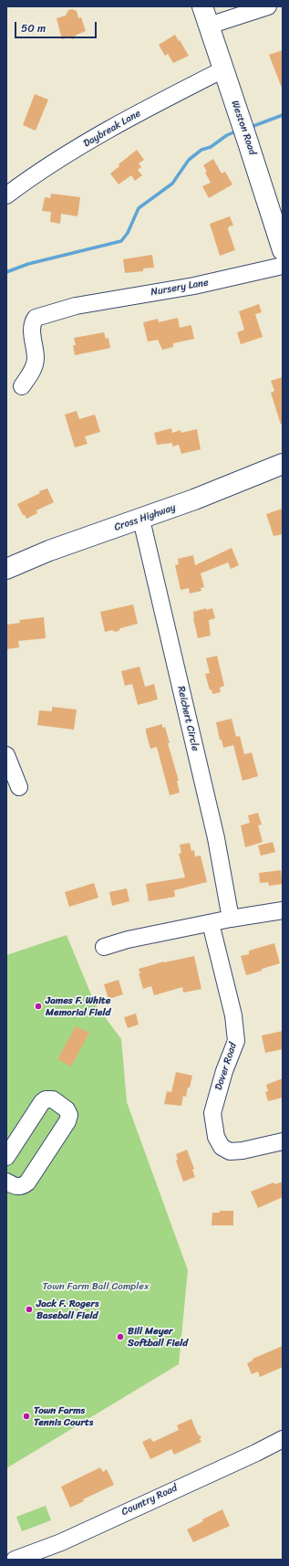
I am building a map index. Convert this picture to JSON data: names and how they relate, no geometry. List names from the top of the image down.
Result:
{
  "streets": {
    "main road": ["Weston Road", "Cross Highway"],
    "street": [
      "Daybreak Lane",
      "Nursery Lane",
      "Reichert Circle",
      "Dover Road",
      "Country Road"
    ]
  },
  "crossings": [
    ["Weston Road", "Daybreak Lane"],
    ["Cross Highway", "Reichert Circle"]
  ],
  "parks": ["Town Farm Ball Complex"],
  "places": [
    "James F. White Memorial Field",
    "Jack F. Rogers Baseball Field",
    "Bill Meyer Softball Field",
    "Town Farms Tennis Courts"
  ],
  "scale_bar": "50 m"
}
